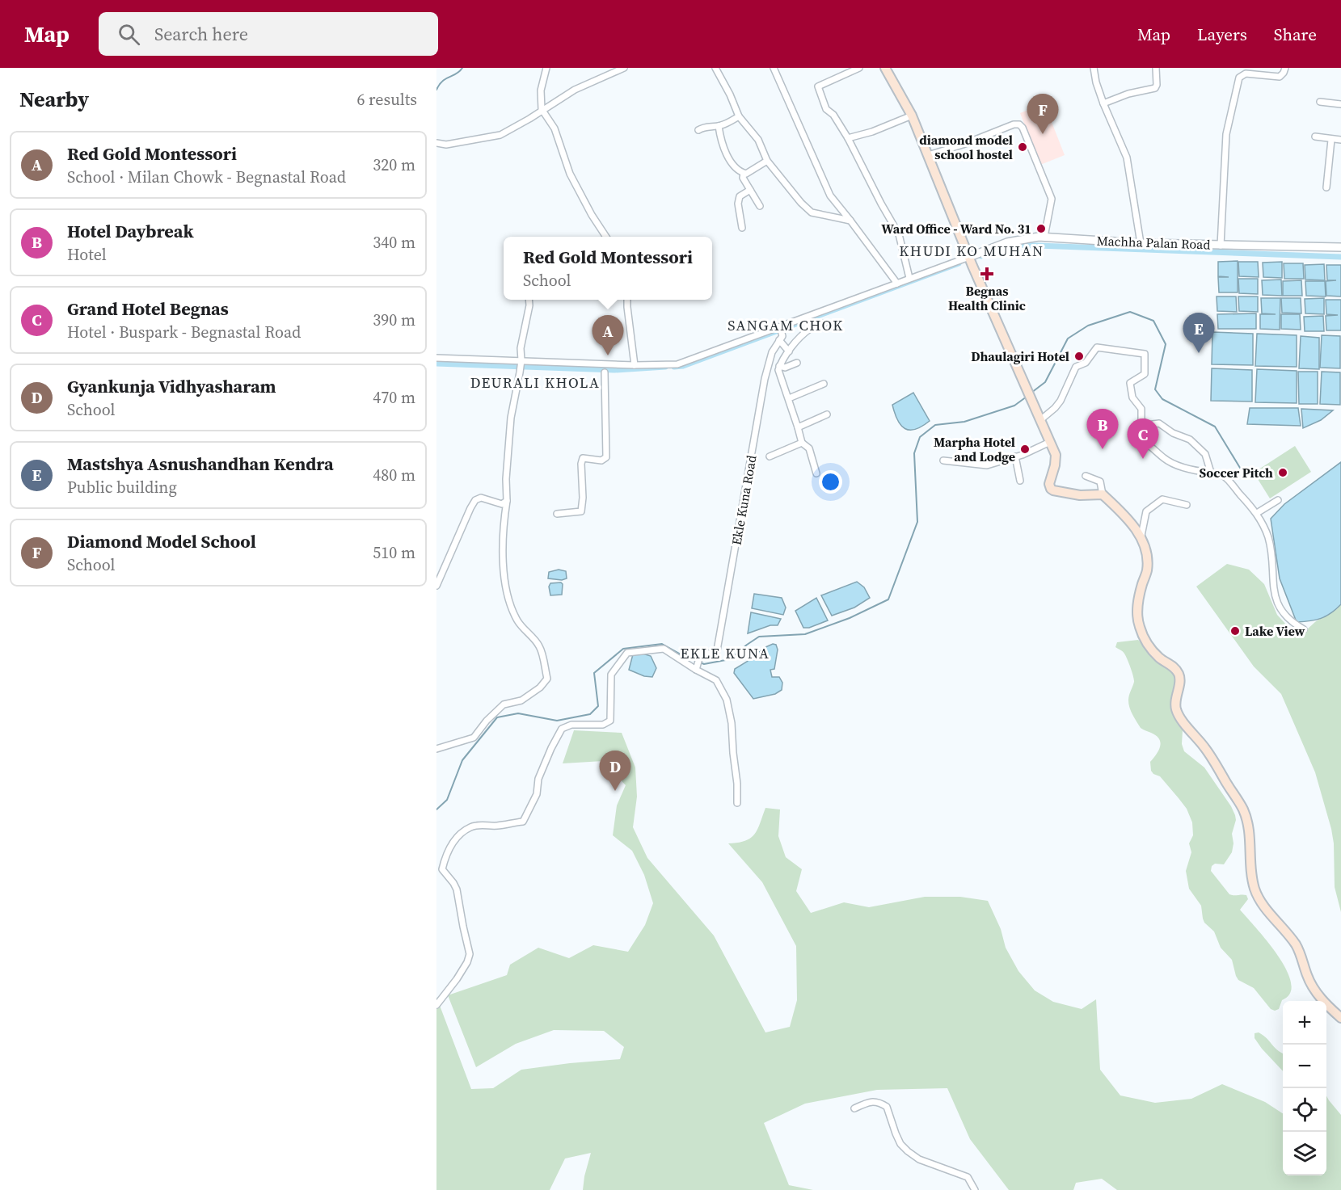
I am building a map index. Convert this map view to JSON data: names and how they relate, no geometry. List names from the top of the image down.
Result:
{
  "streets": {
    "street": ["Machha Palan Road", "Ekle Kuna Road"]
  },
  "districts": [
    "KHUDI KO MUHAN",
    "SANGAM CHOK",
    "DEURALI KHOLA",
    "EKLE KUNA"
  ],
  "places": {
    "other": [
      "diamond model school hostel",
      "Ward Office - Ward No. 31",
      "Dhaulagiri Hotel",
      "Marpha Hotel and Lodge",
      "Soccer Pitch",
      "Lake View"
    ],
    "health": ["Begnas Health Clinic"]
  },
  "page": {
    "header": "Map",
    "search": "Search here",
    "nav": ["Map", "Layers", "Share"],
    "heading": ["Nearby", "6 results"],
    "pins": [
      "F",
      "E",
      "A",
      "B",
      "C",
      "D"
    ],
    "list": [
      {
        "mark": "A",
        "name": "Red Gold Montessori",
        "note": "School · Milan Chowk - Begnastal Road",
        "value": "320 m"
      },
      {
        "mark": "B",
        "name": "Hotel Daybreak",
        "note": "Hotel",
        "value": "340 m"
      },
      {
        "mark": "C",
        "name": "Grand Hotel Begnas",
        "note": "Hotel · Buspark - Begnastal Road",
        "value": "390 m"
      },
      {
        "mark": "D",
        "name": "Gyankunja Vidhyasharam",
        "note": "School",
        "value": "470 m"
      },
      {
        "mark": "E",
        "name": "Mastshya Asnushandhan Kendra",
        "note": "Public building",
        "value": "480 m"
      },
      {
        "mark": "F",
        "name": "Diamond Model School",
        "note": "School",
        "value": "510 m"
      }
    ],
    "popup": ["Red Gold Montessori", "School"],
    "map_buttons": ["+", "−"]
  }
}
